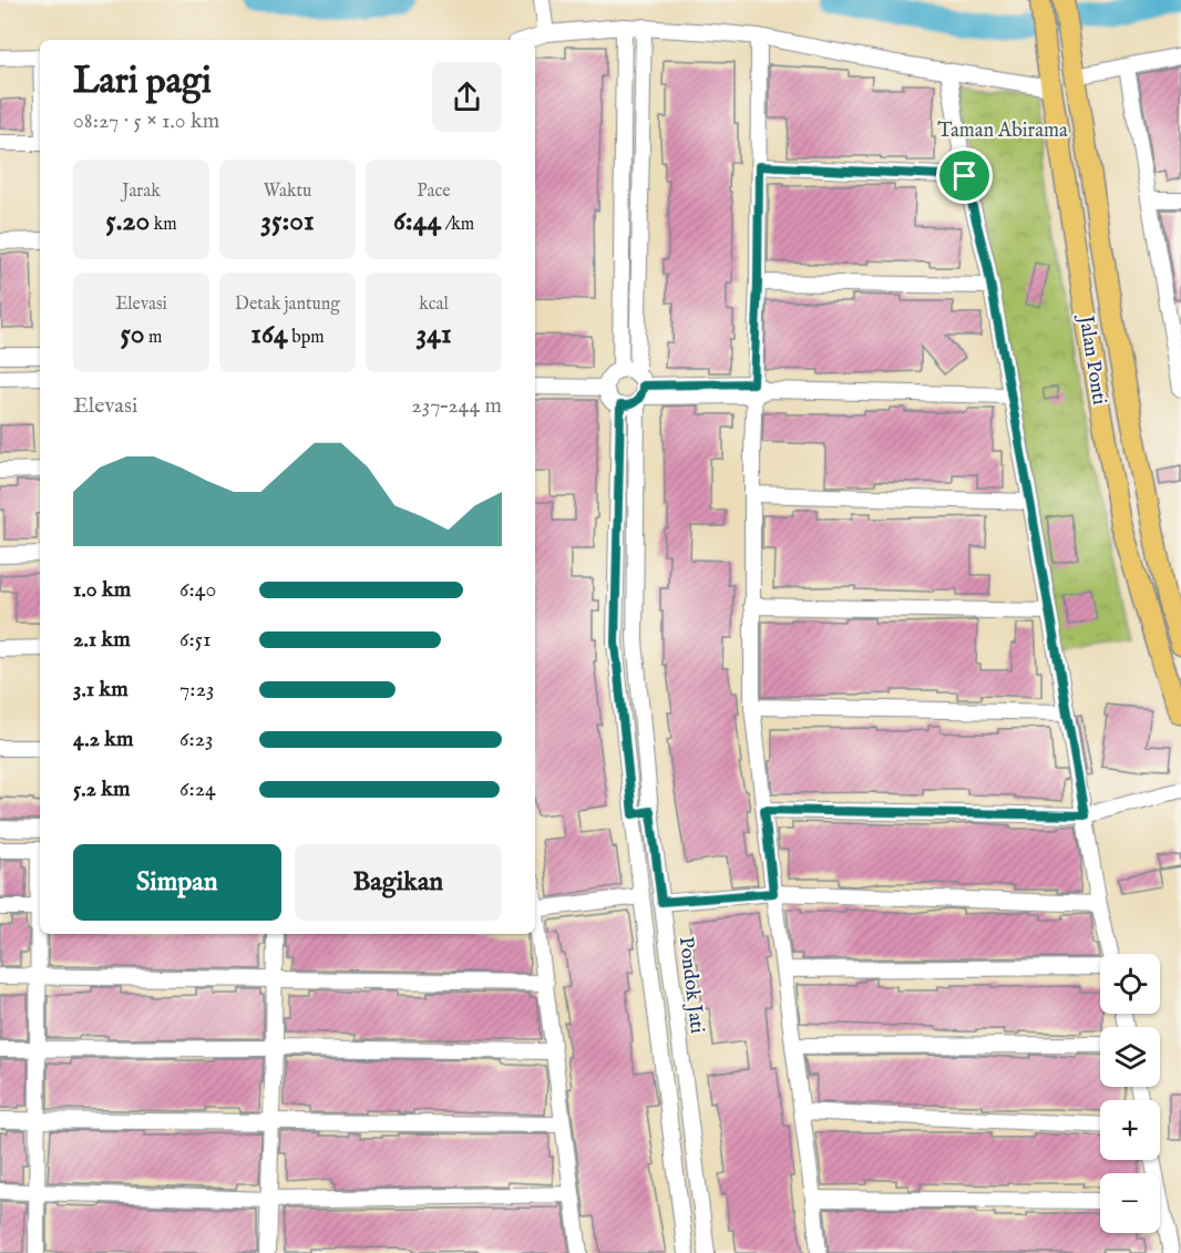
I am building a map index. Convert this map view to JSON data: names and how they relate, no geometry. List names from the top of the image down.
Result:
{
  "streets": {
    "main road": ["Jalan Ponti"],
    "street": ["Pondok Jati"]
  },
  "parks": ["Taman Abirama"],
  "page": {
    "heading": ["Lari pagi", "08:27 · 5 × 1.0 km"],
    "stats": [
      ["Jarak", "5.20 km"],
      ["Waktu", "35:01"],
      ["Pace", "6:44 /km"],
      ["Elevasi", "50 m"],
      ["Detak jantung", "164 bpm"],
      ["kcal", "341"]
    ],
    "chart": ["Elevasi", "237–244 m"],
    "list": [
      {
        "name": "1.0 km",
        "note": "6:40"
      },
      {
        "name": "2.1 km",
        "note": "6:51"
      },
      {
        "name": "3.1 km",
        "note": "7:23"
      },
      {
        "name": "4.2 km",
        "note": "6:23"
      },
      {
        "name": "5.2 km",
        "note": "6:24"
      }
    ],
    "buttons": ["Simpan", "Bagikan"],
    "map_buttons": ["+", "−"]
  }
}
